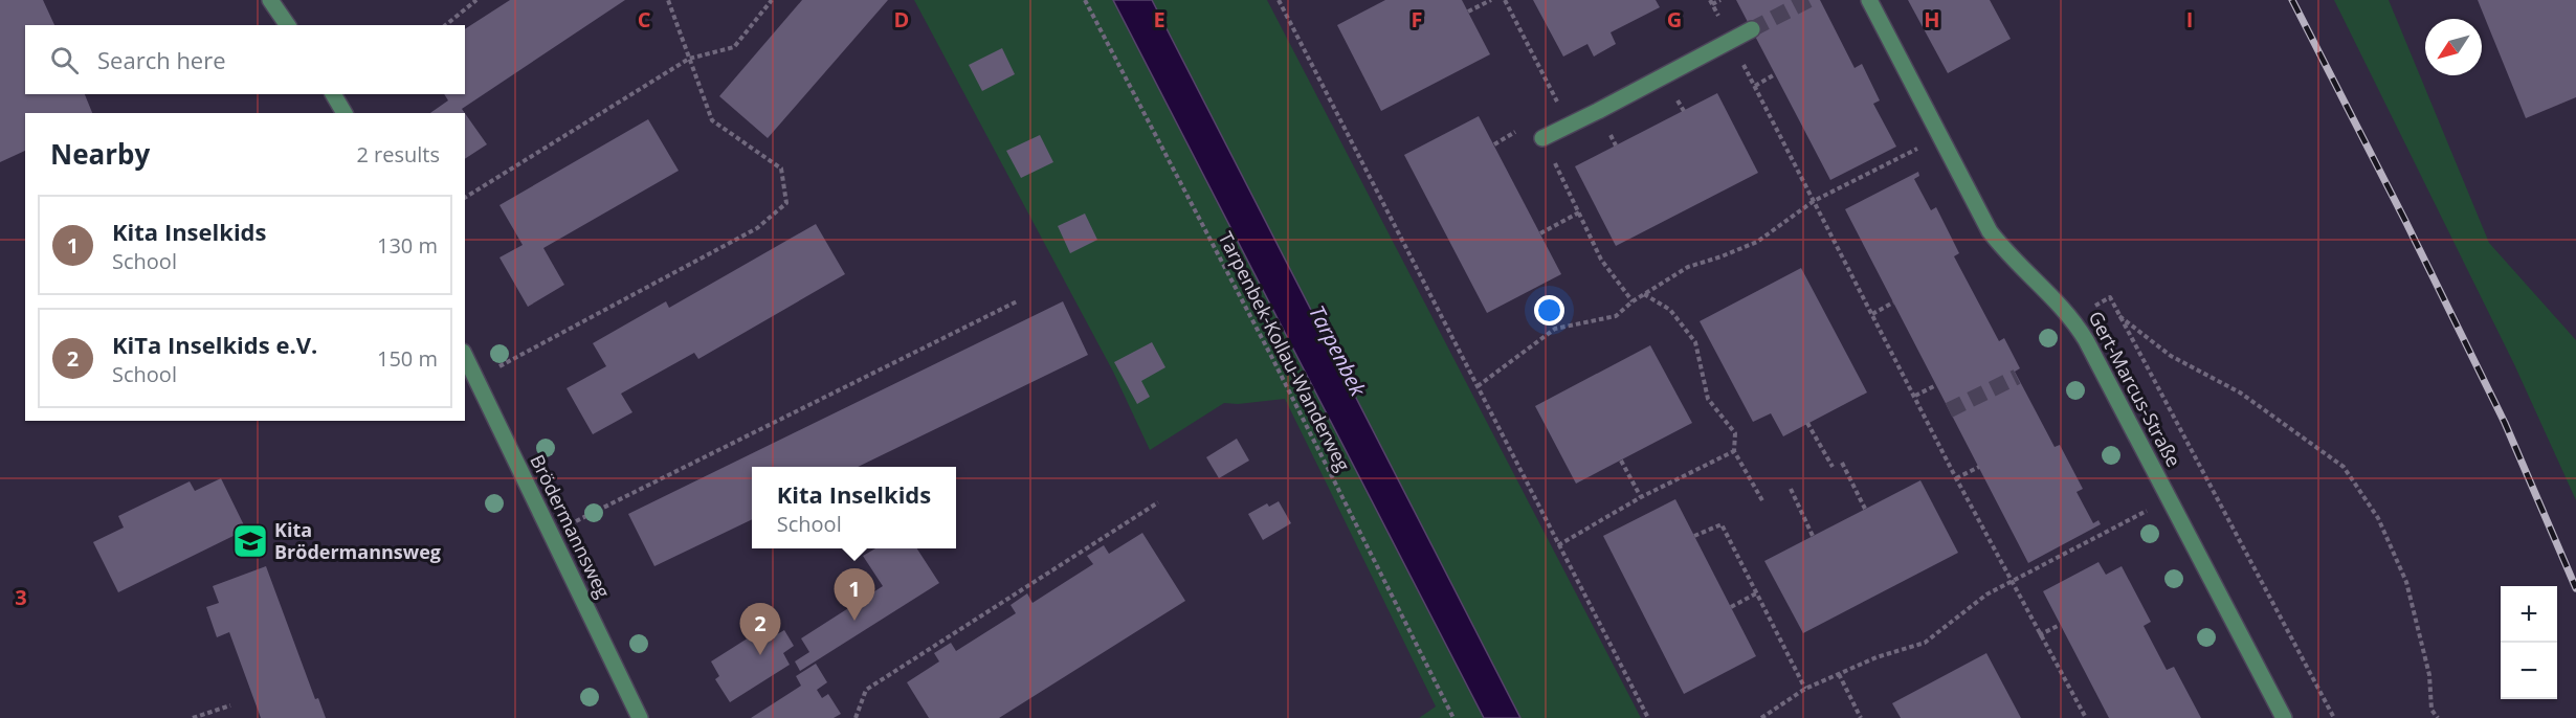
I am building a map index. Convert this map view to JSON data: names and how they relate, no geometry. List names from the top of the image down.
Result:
{
  "streets": {
    "street": ["Gert-Marcus-Straße", "Brödermannsweg"],
    "path": ["Tarpenbek-Kollau-Wanderweg"]
  },
  "water": ["Tarpenbek"],
  "places": {
    "school or university": ["Kita Brödermannsweg"]
  },
  "north": "bottom left",
  "page": {
    "search": "Search here",
    "heading": ["Nearby", "2 results"],
    "list": [
      {
        "mark": "1",
        "name": "Kita Inselkids",
        "note": "School",
        "value": "130 m"
      },
      {
        "mark": "2",
        "name": "KiTa Inselkids e.V.",
        "note": "School",
        "value": "150 m"
      }
    ],
    "popup": ["Kita Inselkids", "School"],
    "pins": ["1", "2"],
    "map_buttons": ["+", "−"]
  },
  "grid": {
    "columns": [
      "C",
      "D",
      "E",
      "F",
      "G",
      "H",
      "I"
    ],
    "rows": ["3"]
  }
}
